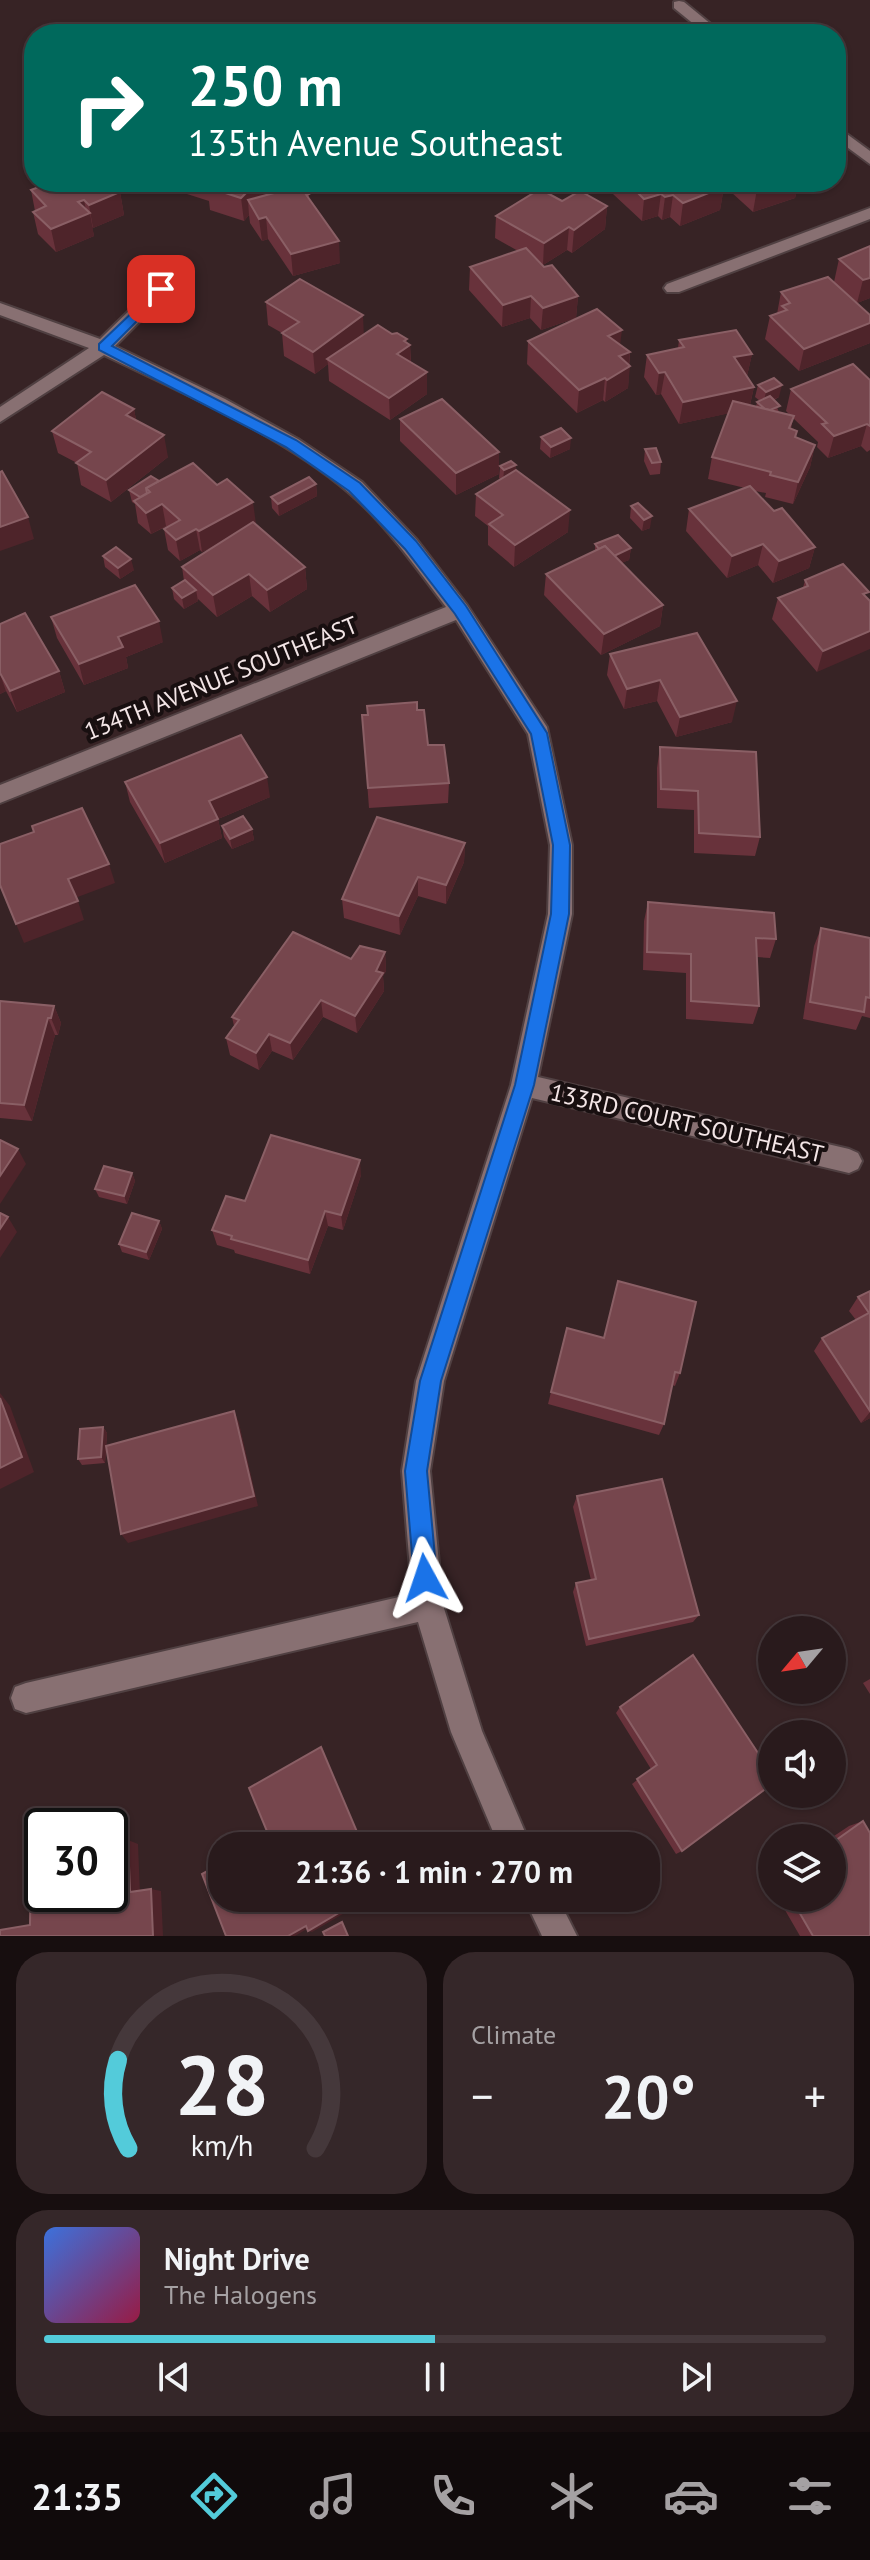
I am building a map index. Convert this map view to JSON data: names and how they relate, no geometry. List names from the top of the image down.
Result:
{
  "streets": {
    "street": ["134TH AVENUE SOUTHEAST", "133RD COURT SOUTHEAST"]
  },
  "north": "bottom left",
  "page": {
    "turn": ["250 m", "135th Avenue Southeast"],
    "limit": "30",
    "trip": "21:36 · 1 min · 270 m",
    "tile": "Climate",
    "heat": ["−", "20°", "+"],
    "song": ["Night Drive", "The Halogens"],
    "tabs": "21:35",
    "gauge": ["28", "km/h"]
  }
}
